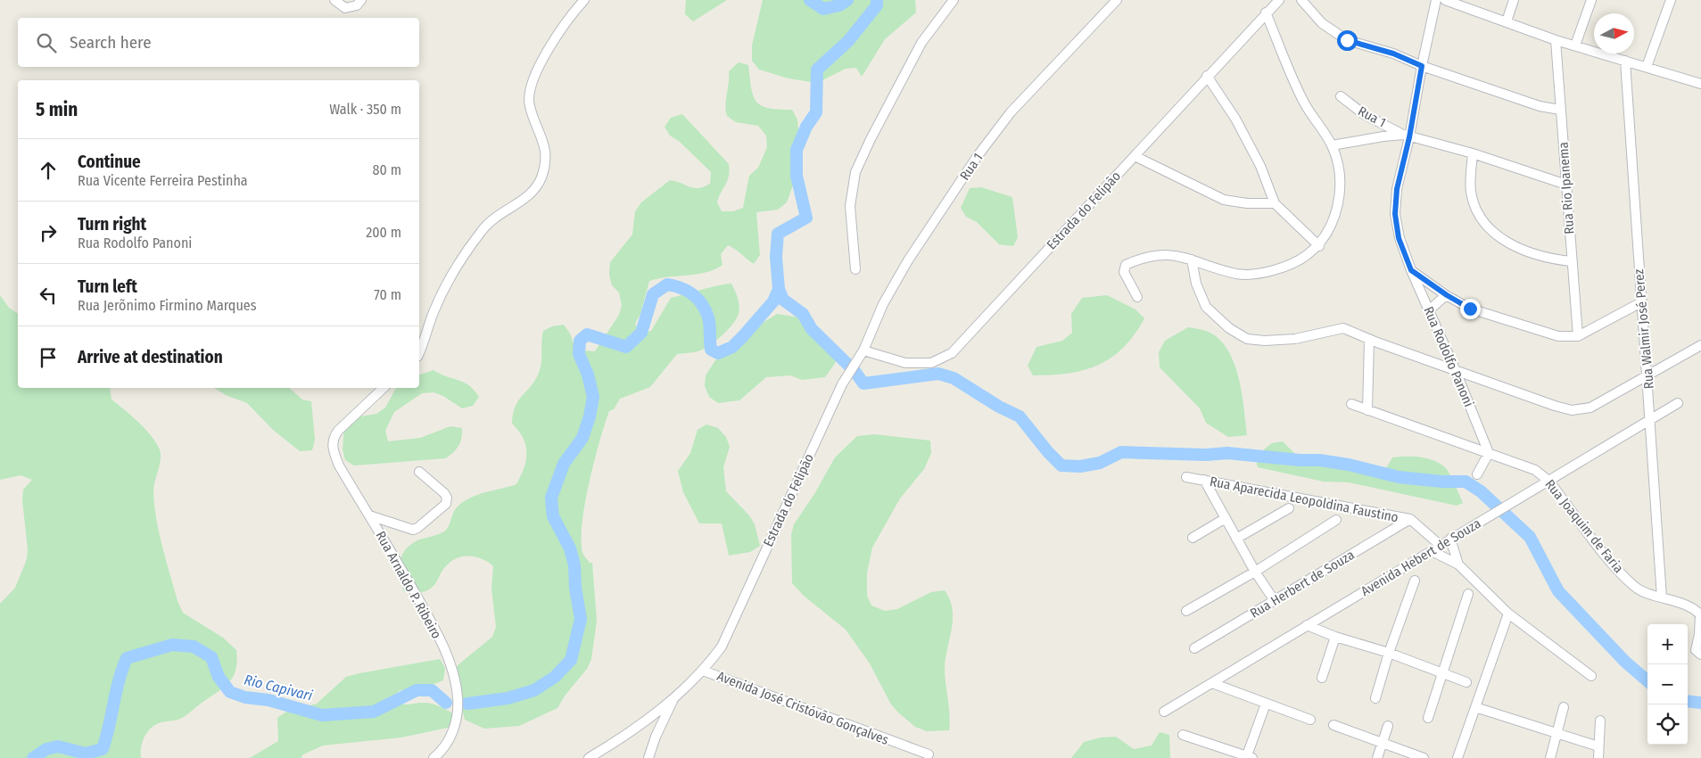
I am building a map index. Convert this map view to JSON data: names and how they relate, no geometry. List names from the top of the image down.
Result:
{
  "streets": {
    "street": [
      "Rua 1",
      "Rua Rio Ipanema",
      "Estrada do Felipão",
      "Rua Walmir José Perez",
      "Rua Rodolfo Panoni",
      "Rua Aparecida Leopoldina Faustino",
      "Rua Joaquim de Faria",
      "Avenida Hebert de Souza",
      "Rua Herbert de Souza",
      "Rua Arnaldo P. Ribeiro",
      "Avenida José Cristóvão Gonçalves"
    ]
  },
  "crossings": [
    ["Rua 1", "Estrada do Felipão"],
    ["Rua 1", "Rua Rodolfo Panoni"],
    ["Estrada do Felipão", "Avenida José Cristóvão Gonçalves"],
    ["Rua Walmir José Perez", "Rua Joaquim de Faria"],
    ["Rua Walmir José Perez", "Avenida Hebert de Souza"],
    ["Rua Rodolfo Panoni", "Rua Joaquim de Faria"],
    ["Rua Aparecida Leopoldina Faustino", "Avenida Hebert de Souza"],
    ["Rua Aparecida Leopoldina Faustino", "Rua Herbert de Souza"],
    ["Rua Joaquim de Faria", "Avenida Hebert de Souza"]
  ],
  "water": ["Rio Capivari"],
  "north": "right",
  "page": {
    "search": "Search here",
    "heading": ["5 min", "Walk · 350 m"],
    "list": [
      ["Continue", "Rua Vicente Ferreira Pestinha", "80 m"],
      ["Turn right", "Rua Rodolfo Panoni", "200 m"],
      ["Turn left", "Rua Jerõnimo Firmino Marques", "70 m"],
      "Arrive at destination"
    ],
    "map_buttons": ["+", "−"]
  }
}
